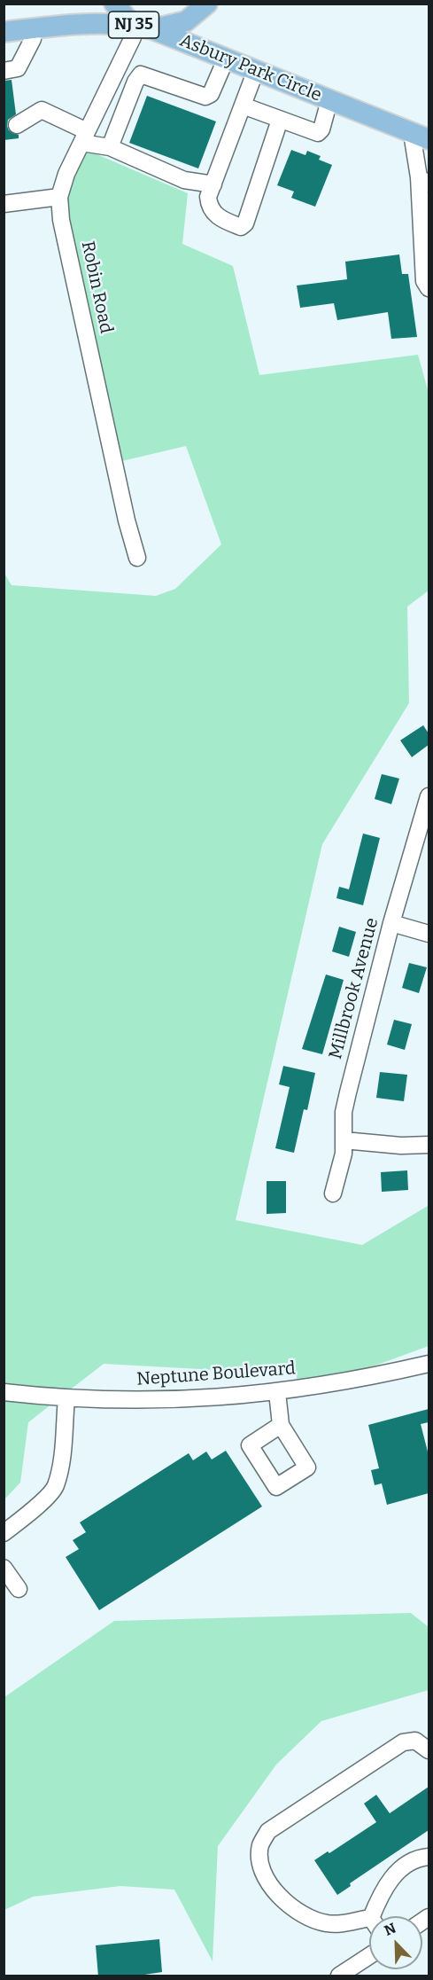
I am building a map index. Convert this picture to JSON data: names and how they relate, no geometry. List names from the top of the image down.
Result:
{
  "streets": {
    "main road": ["NJ 35", "Asbury Park Circle"],
    "street": ["Robin Road", "Millbrook Avenue", "Neptune Boulevard"]
  },
  "crossings": [
    ["Asbury Park Circle", "Robin Road"]
  ],
  "north": "top left"
}
